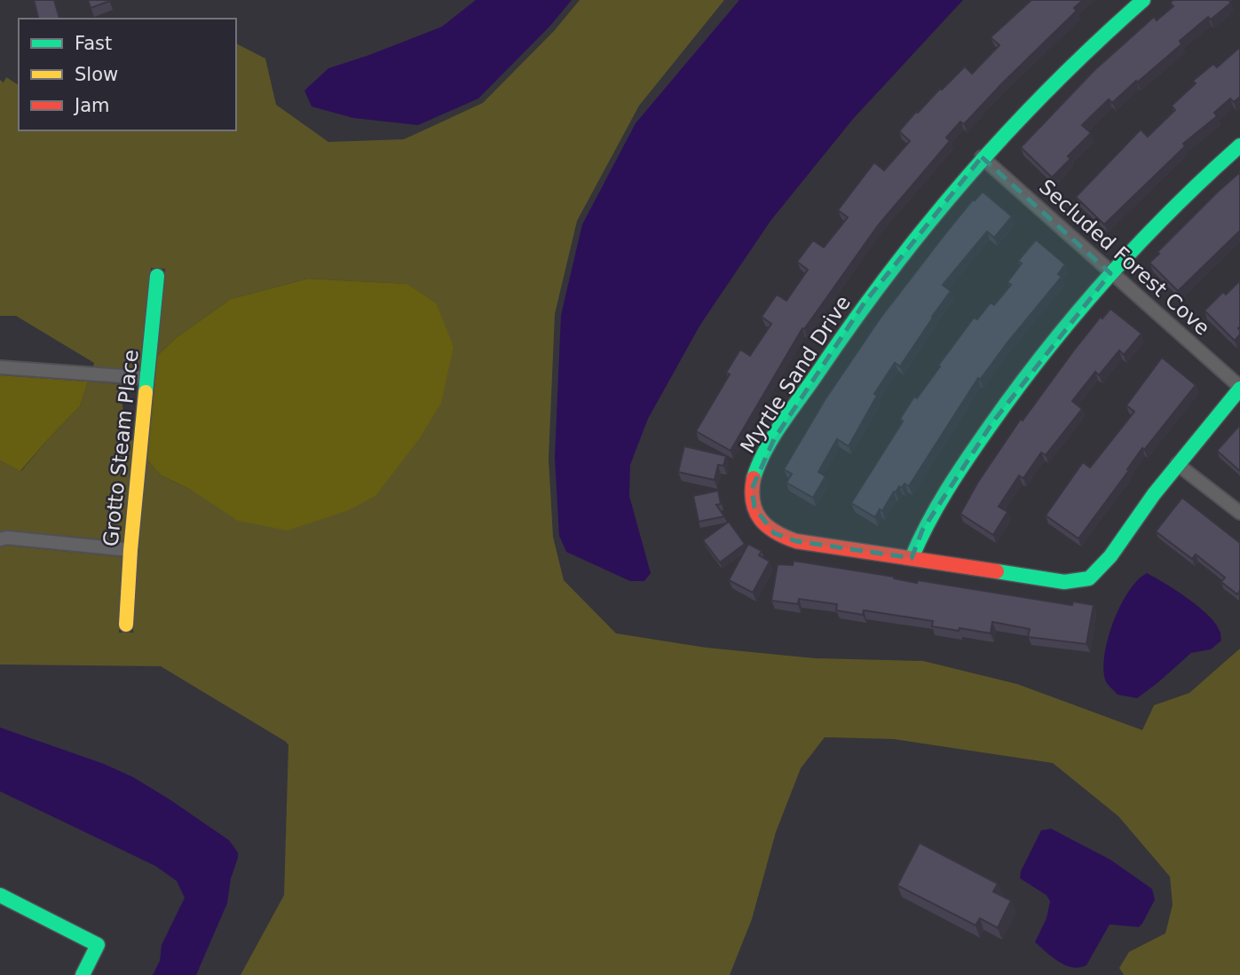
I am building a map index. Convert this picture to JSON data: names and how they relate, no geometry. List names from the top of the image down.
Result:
{
  "streets": {
    "street": ["Secluded Forest Cove", "Myrtle Sand Drive", "Grotto Steam Place"]
  },
  "crossings": [
    ["Secluded Forest Cove", "Myrtle Sand Drive"]
  ],
  "legend": ["Fast", "Slow", "Jam"]
}
